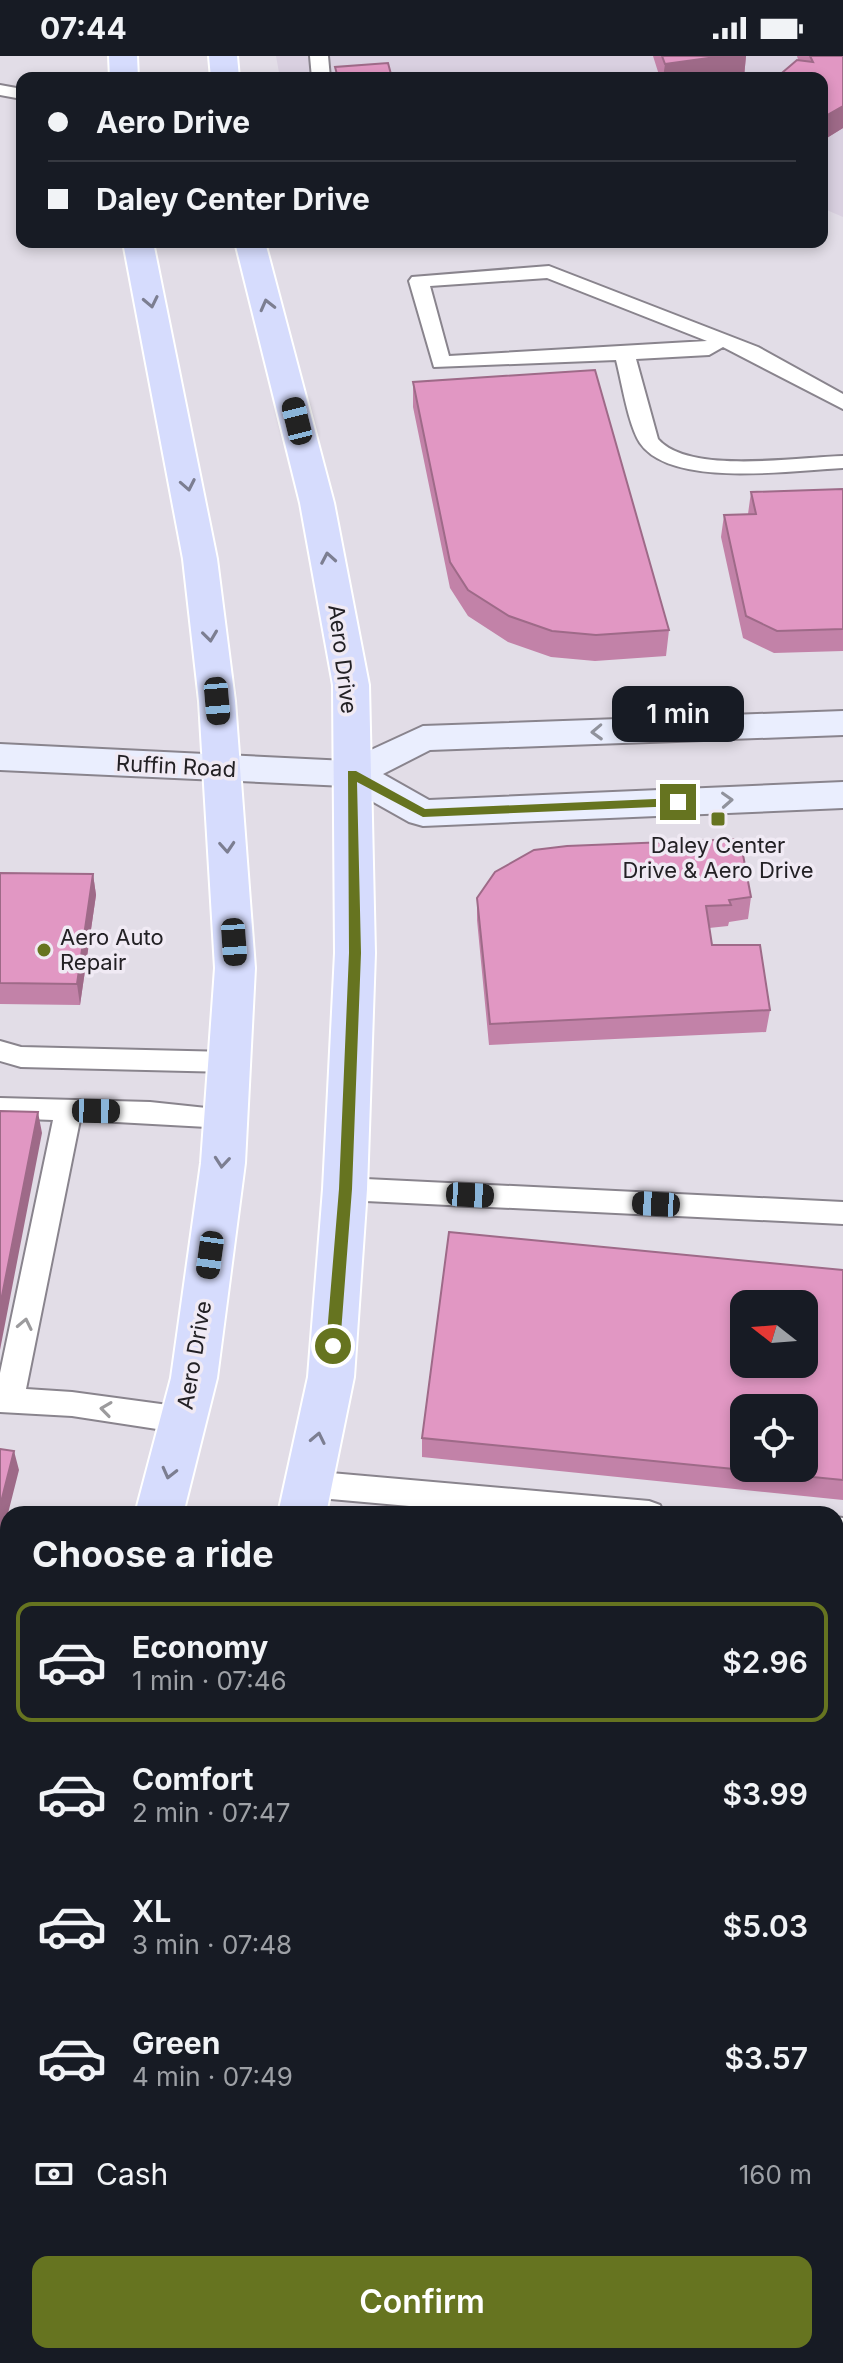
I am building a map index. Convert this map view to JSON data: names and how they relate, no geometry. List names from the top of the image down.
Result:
{
  "streets": {
    "main road": ["Aero Drive", "Ruffin Road"]
  },
  "crossings": [
    ["Aero Drive", "Ruffin Road"]
  ],
  "places": {
    "transit": ["Daley Center Drive & Aero Drive"],
    "other": ["Aero Auto Repair"]
  },
  "north": "left",
  "page": {
    "status": "07:44",
    "banner": ["Aero Drive", "Daley Center Drive"],
    "bubble": "1 min",
    "heading": "Choose a ride",
    "list": [
      {
        "name": "Economy",
        "note": "1 min · 07:46",
        "value": "$2.96"
      },
      {
        "name": "Comfort",
        "note": "2 min · 07:47",
        "value": "$3.99"
      },
      {
        "name": "XL",
        "note": "3 min · 07:48",
        "value": "$5.03"
      },
      {
        "name": "Green",
        "note": "4 min · 07:49",
        "value": "$3.57"
      }
    ],
    "pay": ["Cash", "160 m"],
    "buttons": "Confirm"
  }
}
